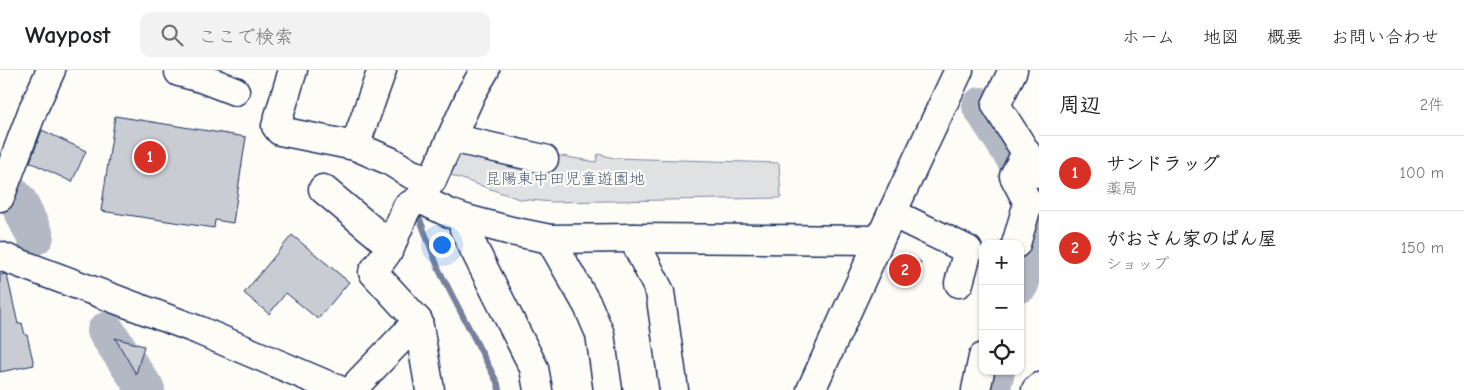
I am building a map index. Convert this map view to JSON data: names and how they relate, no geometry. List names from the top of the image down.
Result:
{
  "parks": ["昆陽東中田児童遊園地"],
  "page": {
    "header": "Waypost",
    "search": "ここで検索",
    "nav": [
      "ホーム",
      "地図",
      "概要",
      "お問い合わせ"
    ],
    "heading": ["周辺", "2件"],
    "list": [
      {
        "mark": "1",
        "name": "サンドラッグ",
        "note": "薬局",
        "value": "100 m"
      },
      {
        "mark": "2",
        "name": "がおさん家のぱん屋",
        "note": "ショップ",
        "value": "150 m"
      }
    ],
    "pins": ["1", "2"],
    "map_buttons": ["+", "−"]
  }
}
